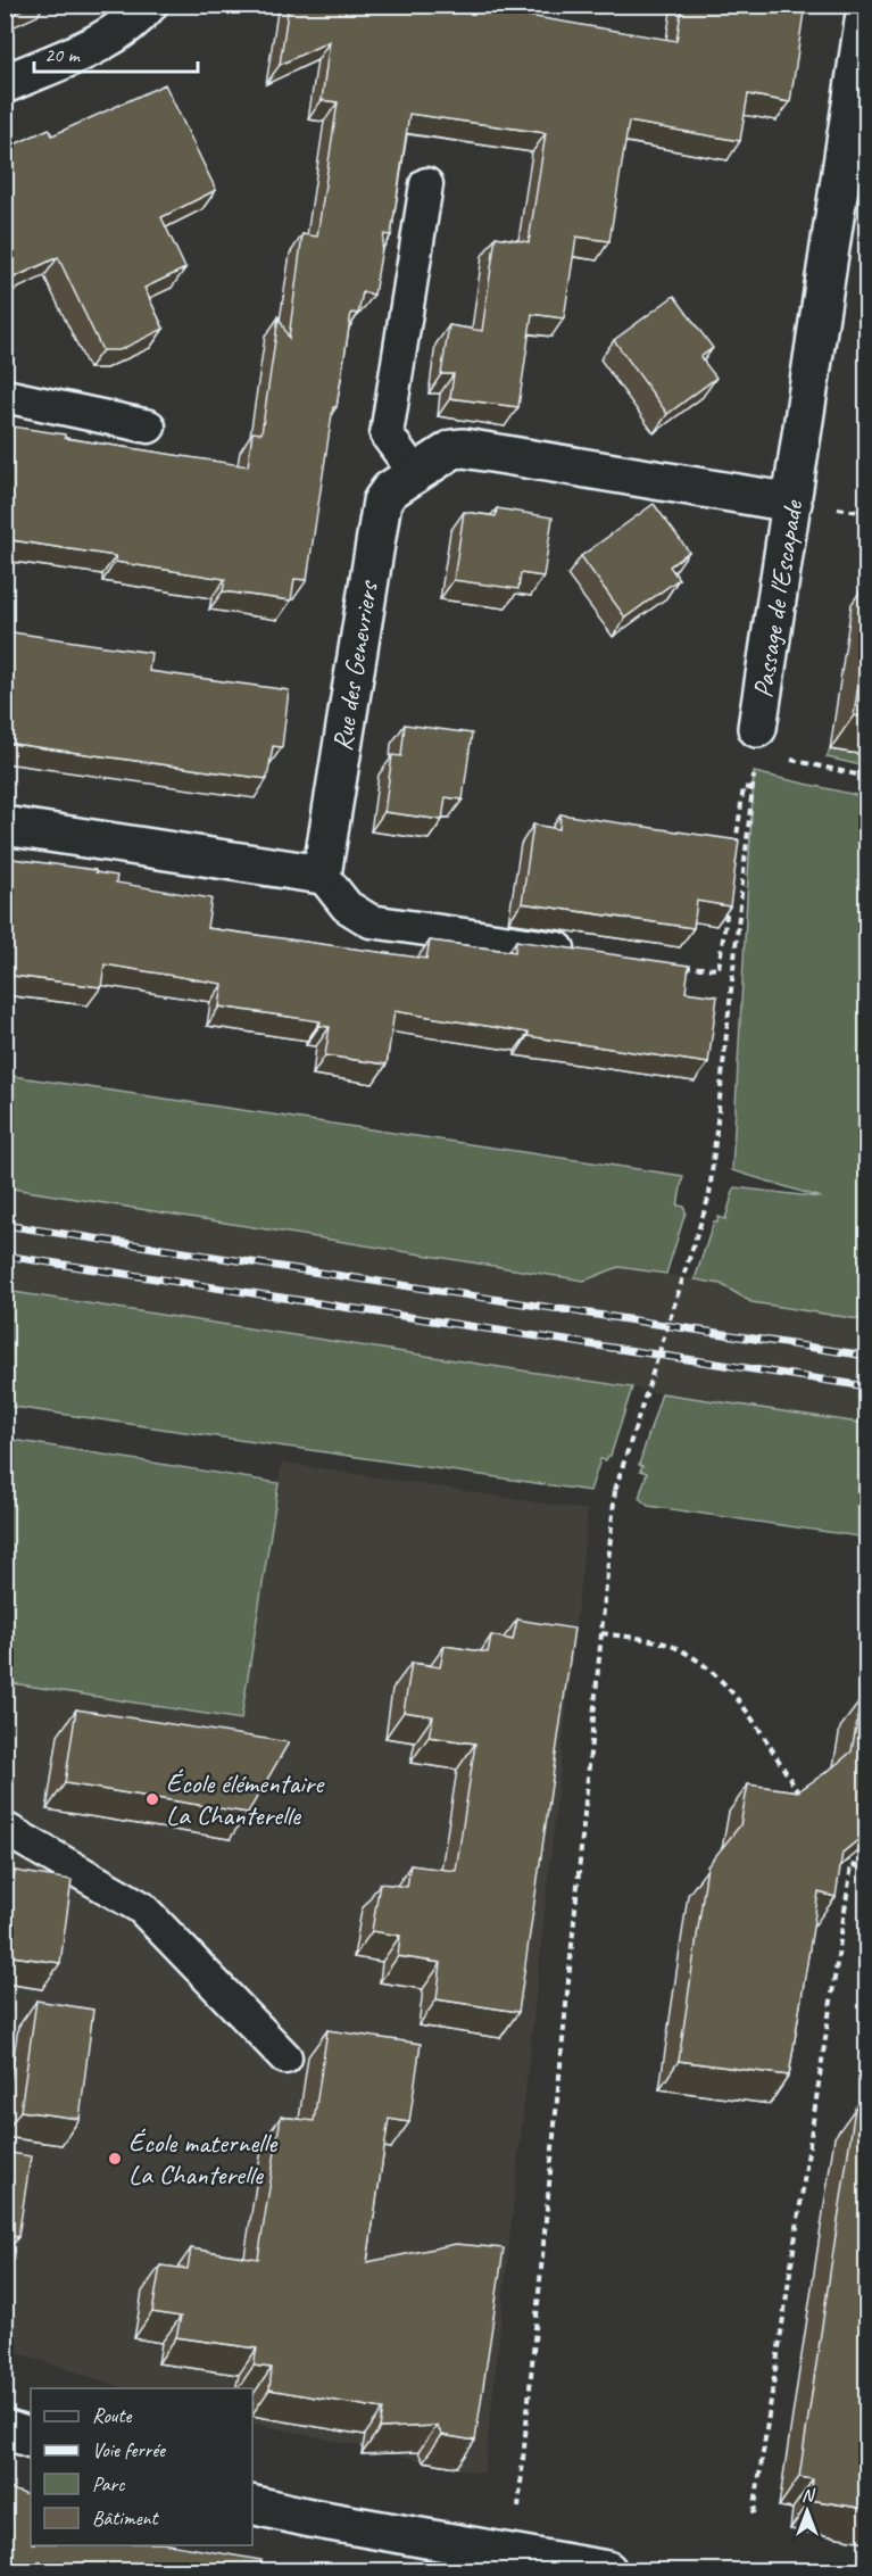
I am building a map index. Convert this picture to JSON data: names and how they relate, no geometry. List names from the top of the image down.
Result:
{
  "streets": {
    "street": ["Passage de l'Escapade", "Rue des Genevriers"]
  },
  "crossings": [
    ["Passage de l'Escapade", "Rue des Genevriers"]
  ],
  "places": ["École élémentaire La Chanterelle", "École maternelle La Chanterelle"],
  "legend": [
    "Route",
    "Voie ferrée",
    "Parc",
    "Bâtiment"
  ],
  "scale_bar": "20 m",
  "north": "top"
}
